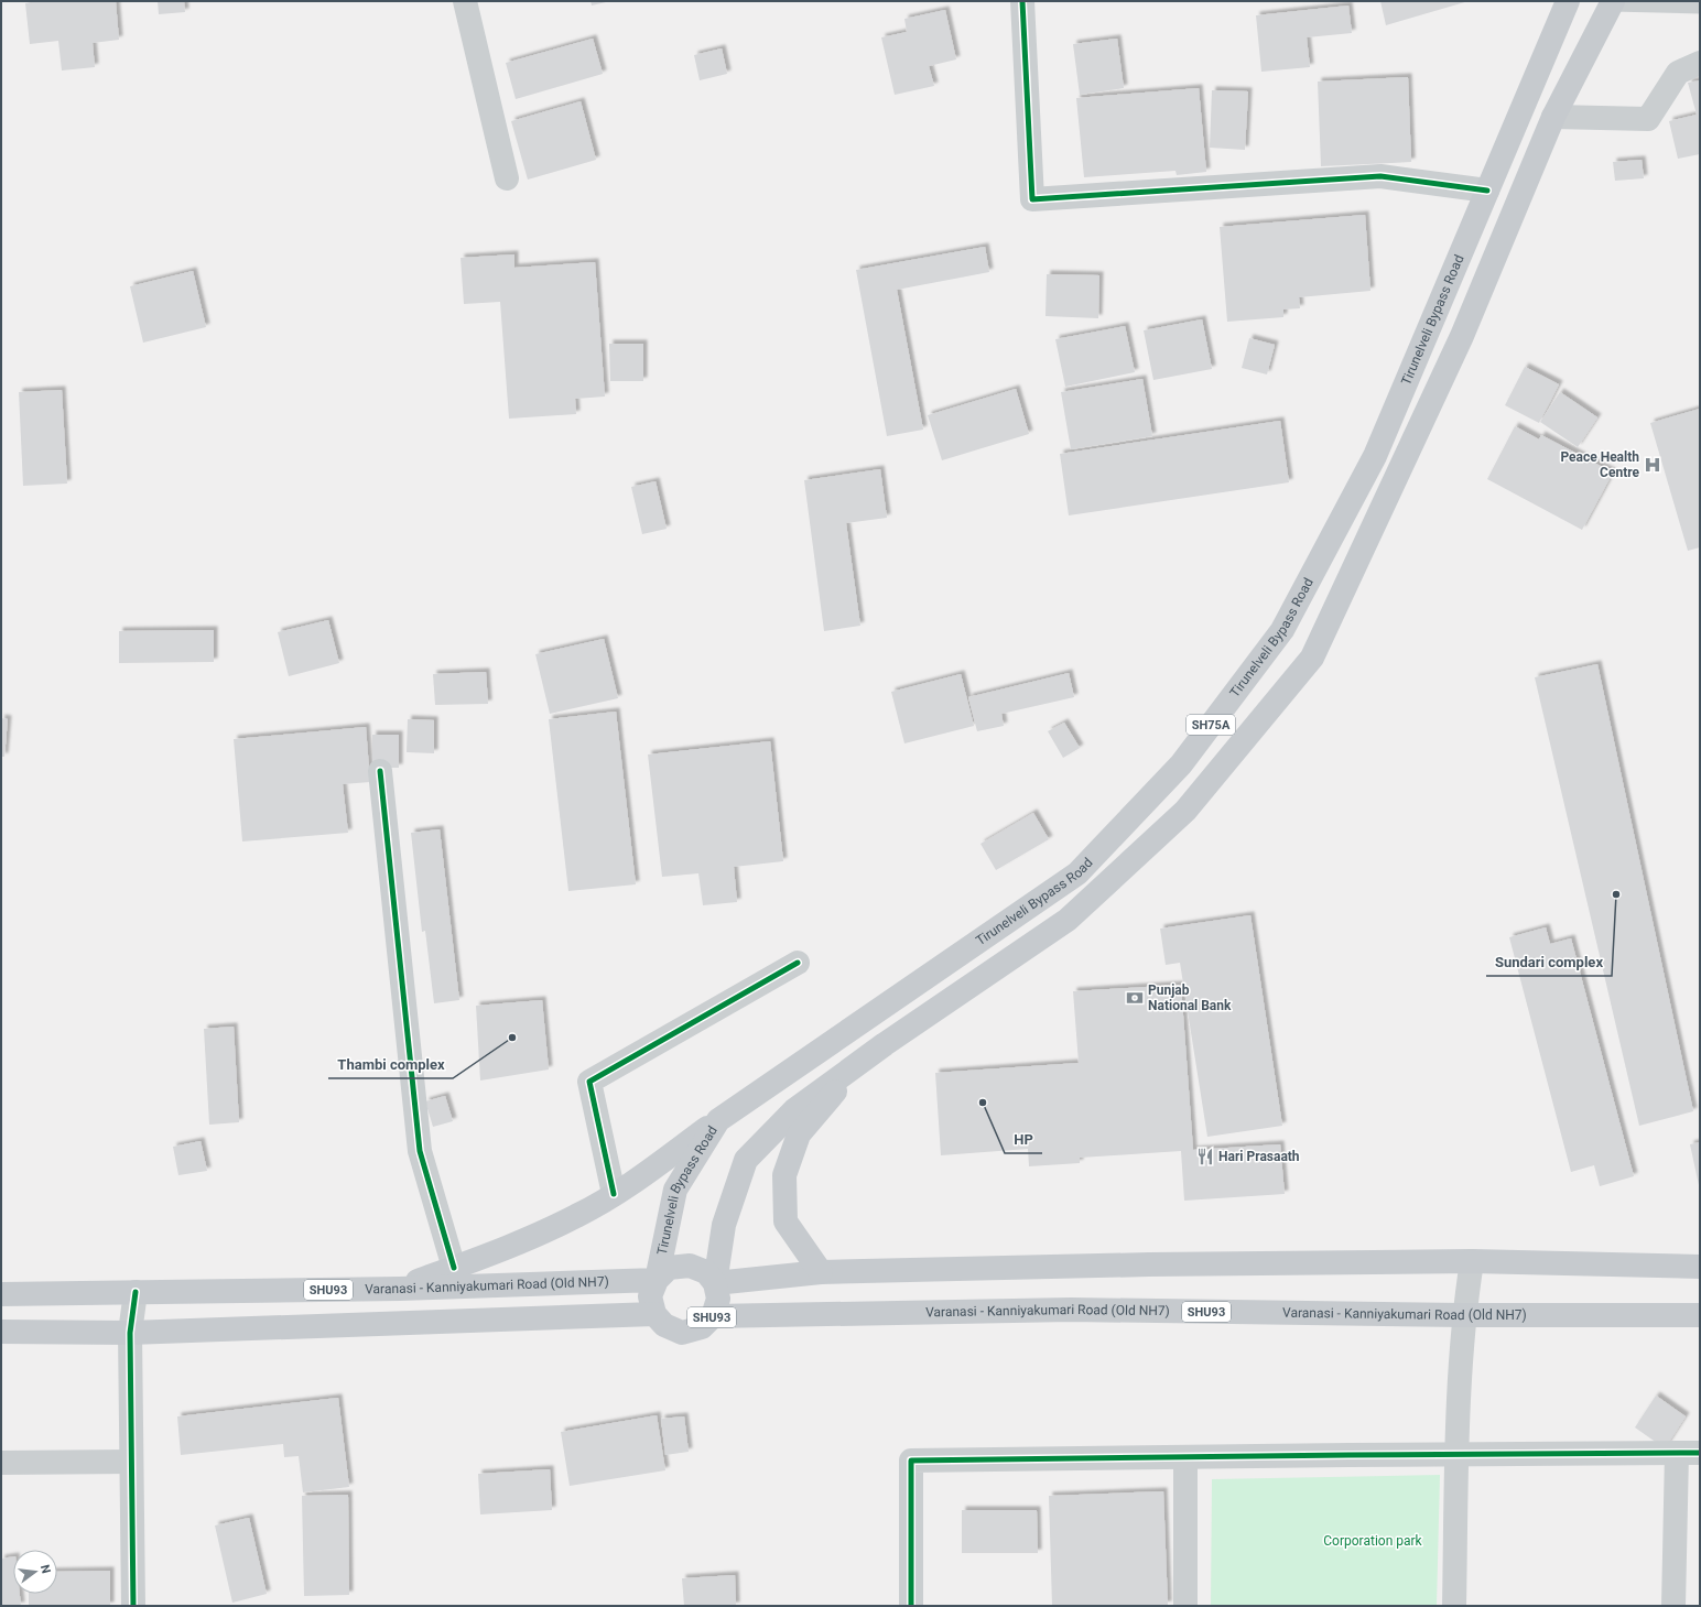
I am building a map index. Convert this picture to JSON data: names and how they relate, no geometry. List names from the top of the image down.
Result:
{
  "streets": {
    "main road": [
      "Tirunelveli Bypass Road",
      "SH75A",
      "Varanasi - Kanniyakumari Road (Old NH7)",
      "SHU93"
    ]
  },
  "crossings": [
    ["Tirunelveli Bypass Road", "SH75A"],
    ["Tirunelveli Bypass Road", "Varanasi - Kanniyakumari Road (Old NH7)"],
    ["Tirunelveli Bypass Road", "SHU93"],
    ["SH75A", "Varanasi - Kanniyakumari Road (Old NH7)"],
    ["SH75A", "SHU93"],
    ["Varanasi - Kanniyakumari Road (Old NH7)", "SHU93"]
  ],
  "parks": ["Corporation park"],
  "places": {
    "hospital": ["Peace Health Centre"],
    "other": ["Sundari complex", "Thambi complex", "HP"],
    "bank": ["Punjab National Bank"],
    "restaurant": ["Hari Prasaath"]
  },
  "north": "right"
}
